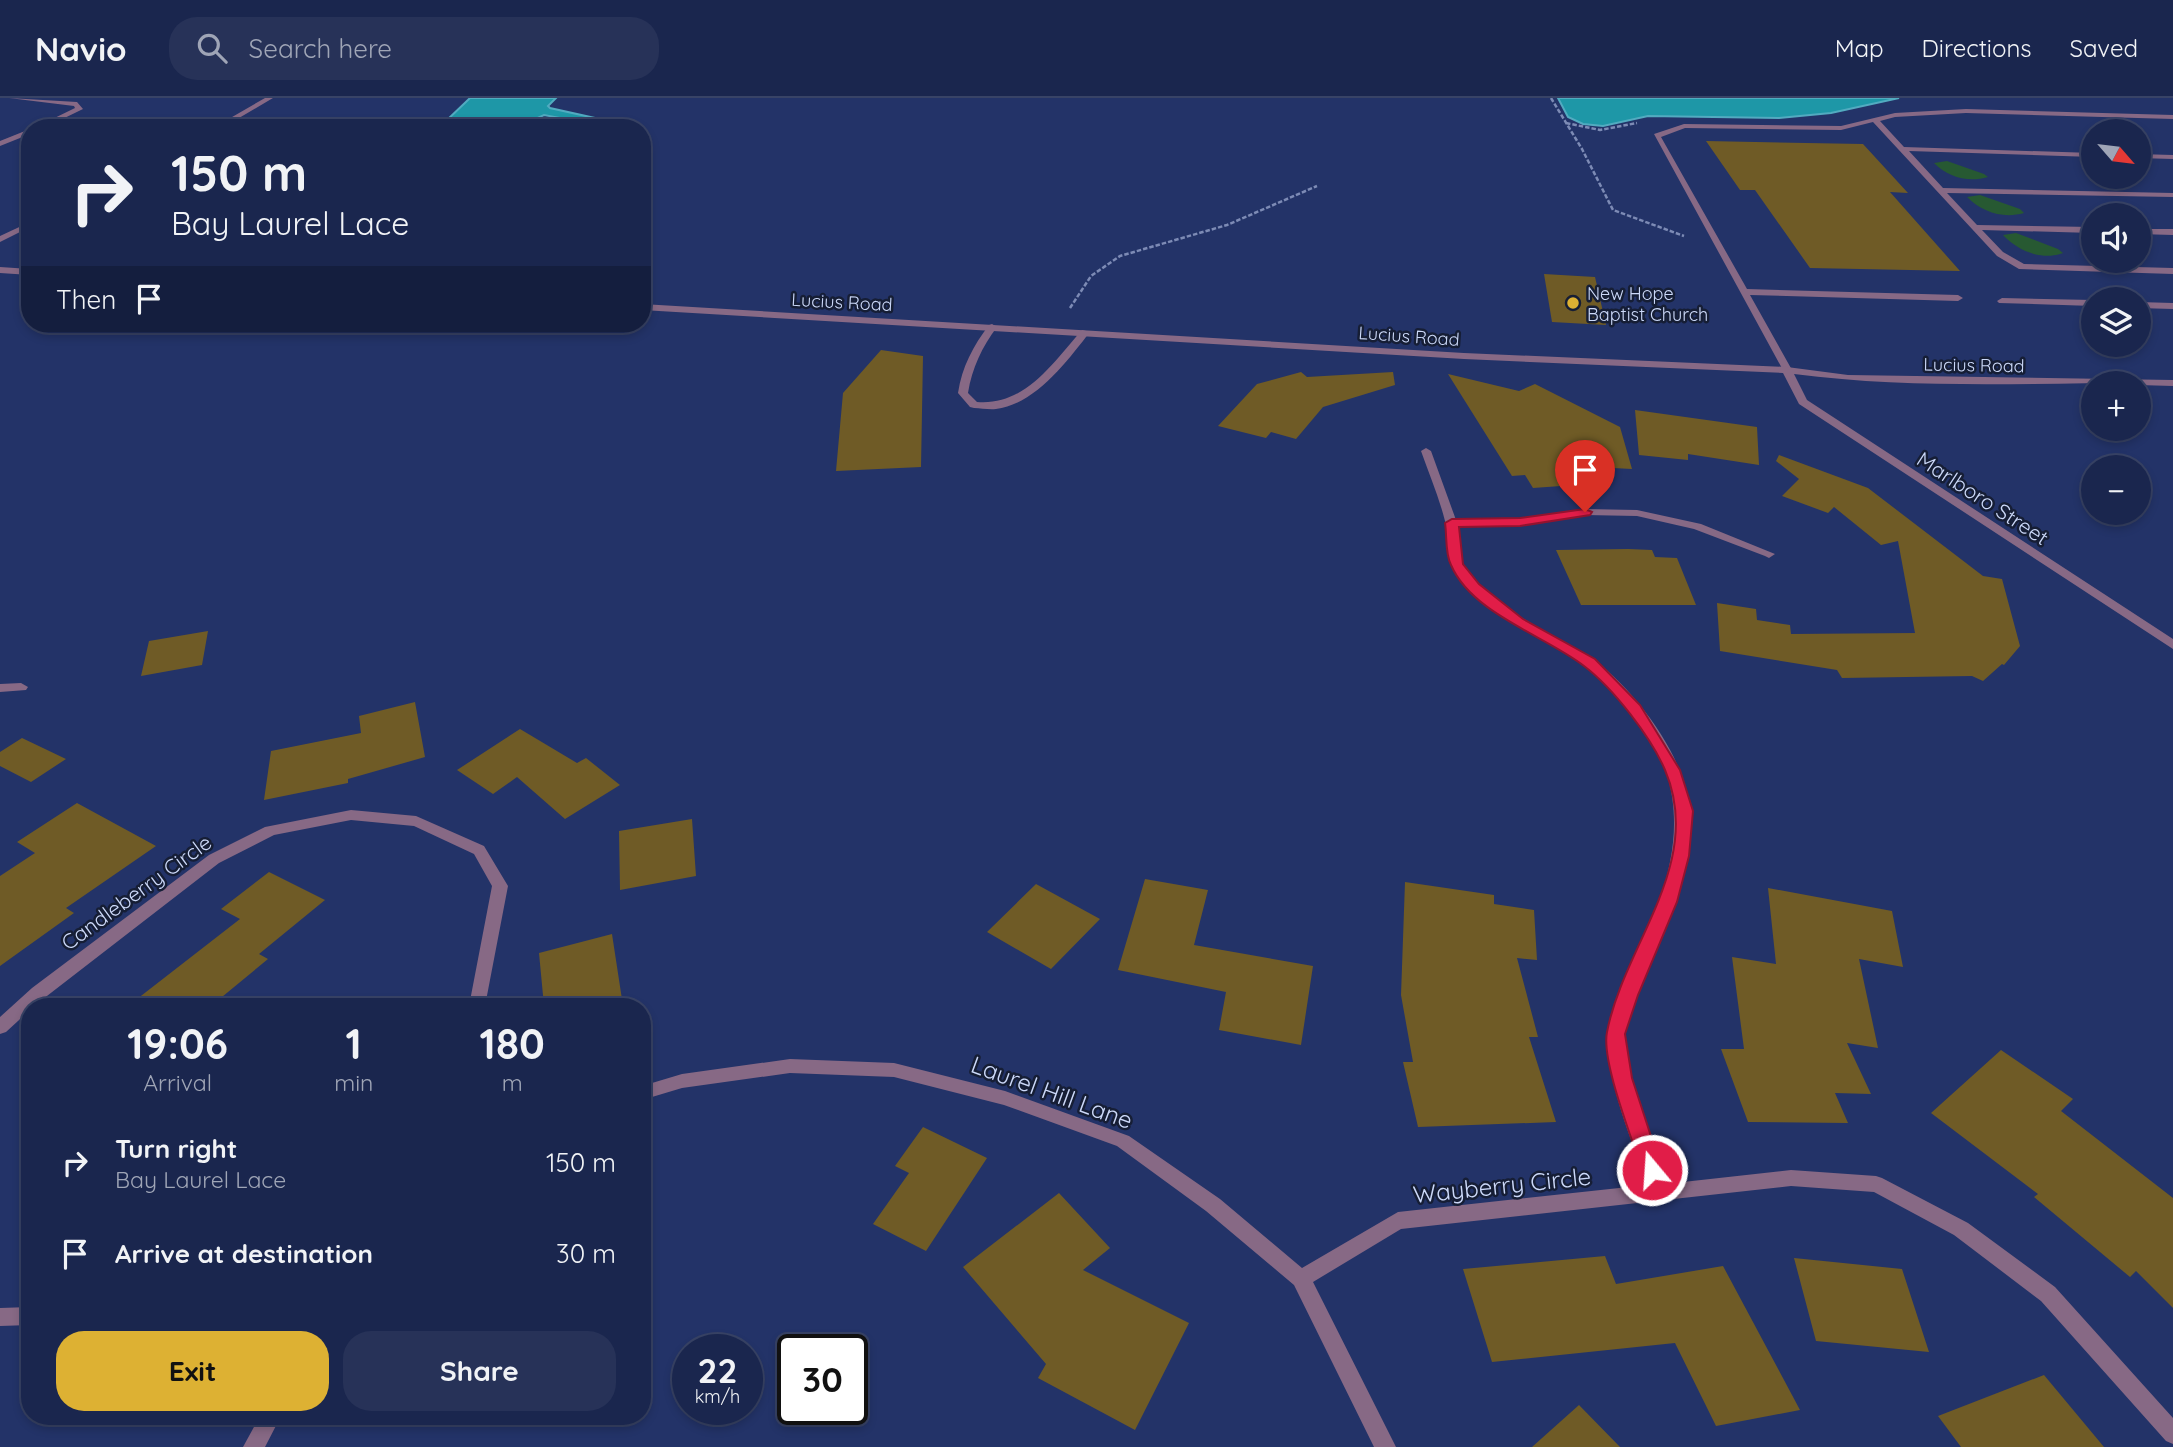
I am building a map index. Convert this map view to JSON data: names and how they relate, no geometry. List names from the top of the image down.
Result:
{
  "streets": {
    "street": [
      "Lucius Road",
      "Marlboro Street",
      "Candleberry Circle",
      "Laurel Hill Lane",
      "Wayberry Circle"
    ]
  },
  "crossings": [
    ["Lucius Road", "Marlboro Street"],
    ["Laurel Hill Lane", "Wayberry Circle"]
  ],
  "places": ["New Hope Baptist Church"],
  "north": "bottom right",
  "page": {
    "header": "Navio",
    "search": "Search here",
    "nav": ["Map", "Directions", "Saved"],
    "map_buttons": ["+", "−"],
    "turn": ["150 m", "Bay Laurel Lace"],
    "then": "Then",
    "eta": [
      "19:06",
      "Arrival",
      "1",
      "min",
      "180",
      "m"
    ],
    "list": [
      {
        "name": "Turn right",
        "note": "Bay Laurel Lace",
        "value": "150 m"
      },
      {
        "name": "Arrive at destination",
        "value": "30 m"
      }
    ],
    "buttons": ["Exit", "Share"],
    "speed": "22 km/h",
    "limit": "30"
  }
}
